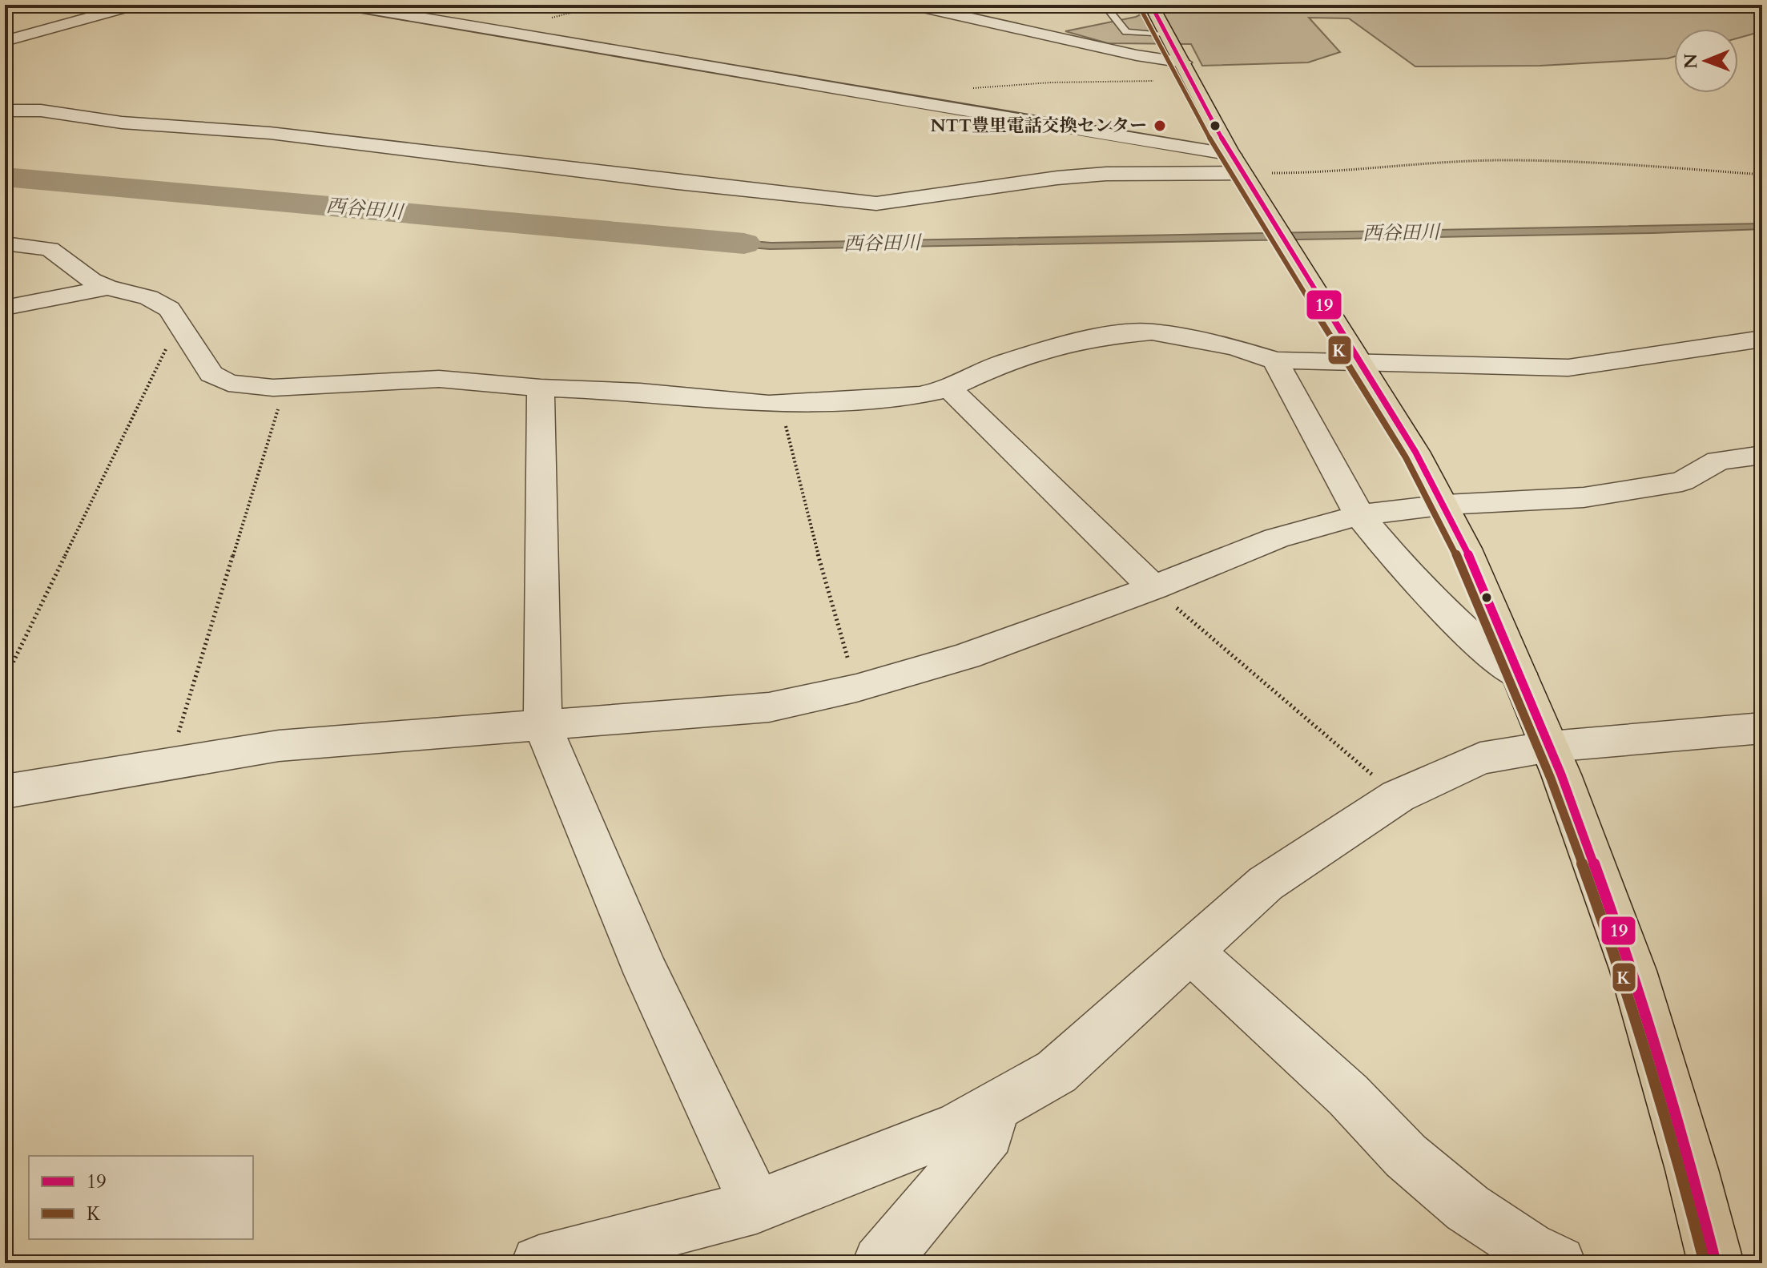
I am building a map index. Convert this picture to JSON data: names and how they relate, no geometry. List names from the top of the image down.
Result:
{
  "water": ["西谷田川"],
  "places": ["NTT豊里電話交換センター"],
  "lines": ["transit line 19", "transit line K"],
  "legend": ["19", "K"],
  "north": "left"
}
